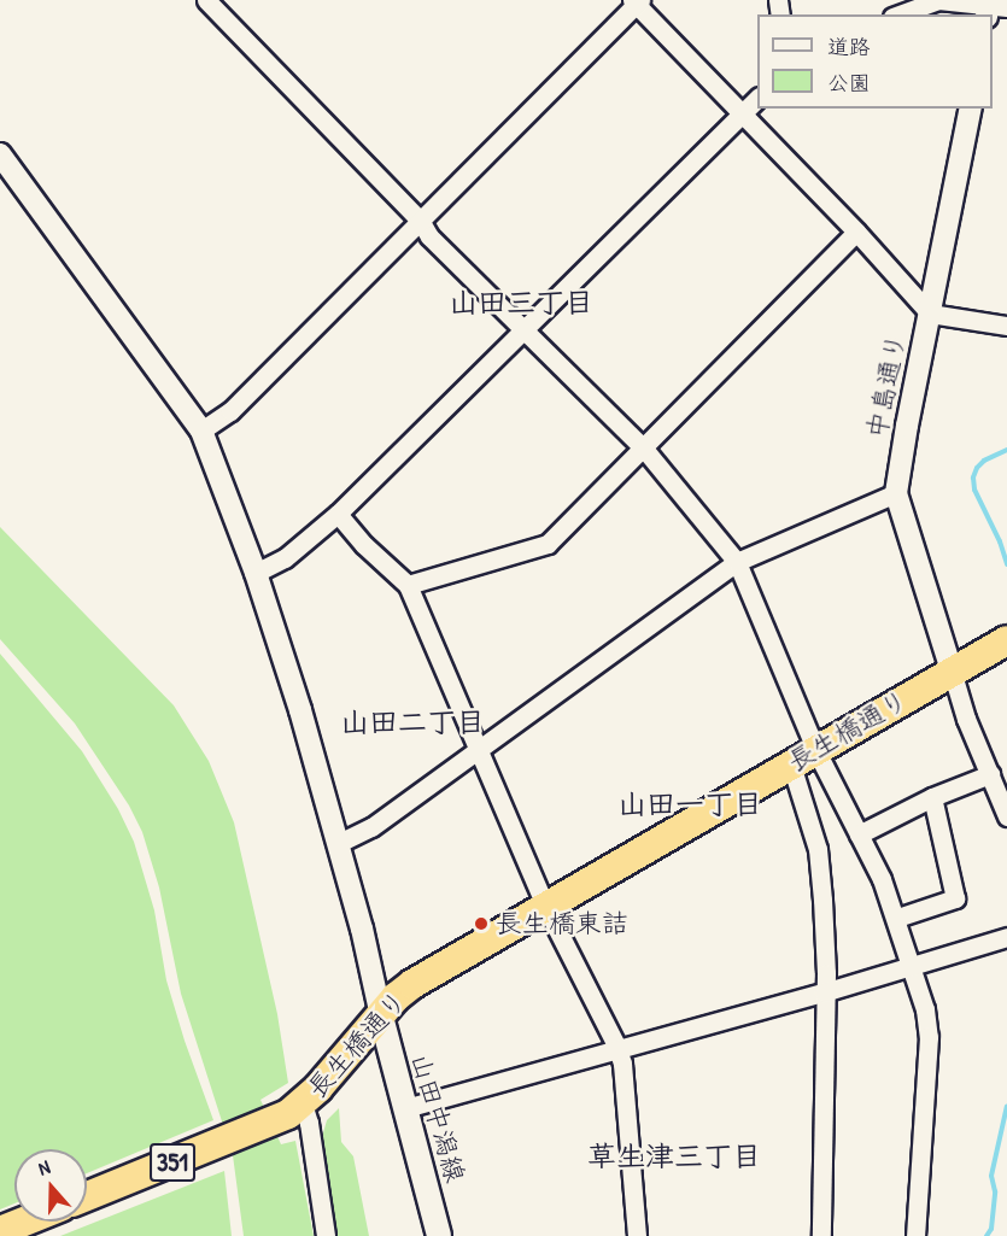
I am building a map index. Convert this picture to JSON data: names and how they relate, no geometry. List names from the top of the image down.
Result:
{
  "streets": {
    "highway": ["長生橋通り", "351"],
    "main road": ["山田中潟線"],
    "street": ["中島通り"]
  },
  "crossings": [
    ["中島通り", "長生橋通り"],
    ["長生橋通り", "山田中潟線"]
  ],
  "districts": [
    "山田三丁目",
    "山田二丁目",
    "山田一丁目",
    "草生津三丁目"
  ],
  "places": ["長生橋東詰"],
  "legend": ["道路", "公園"],
  "north": "top"
}
